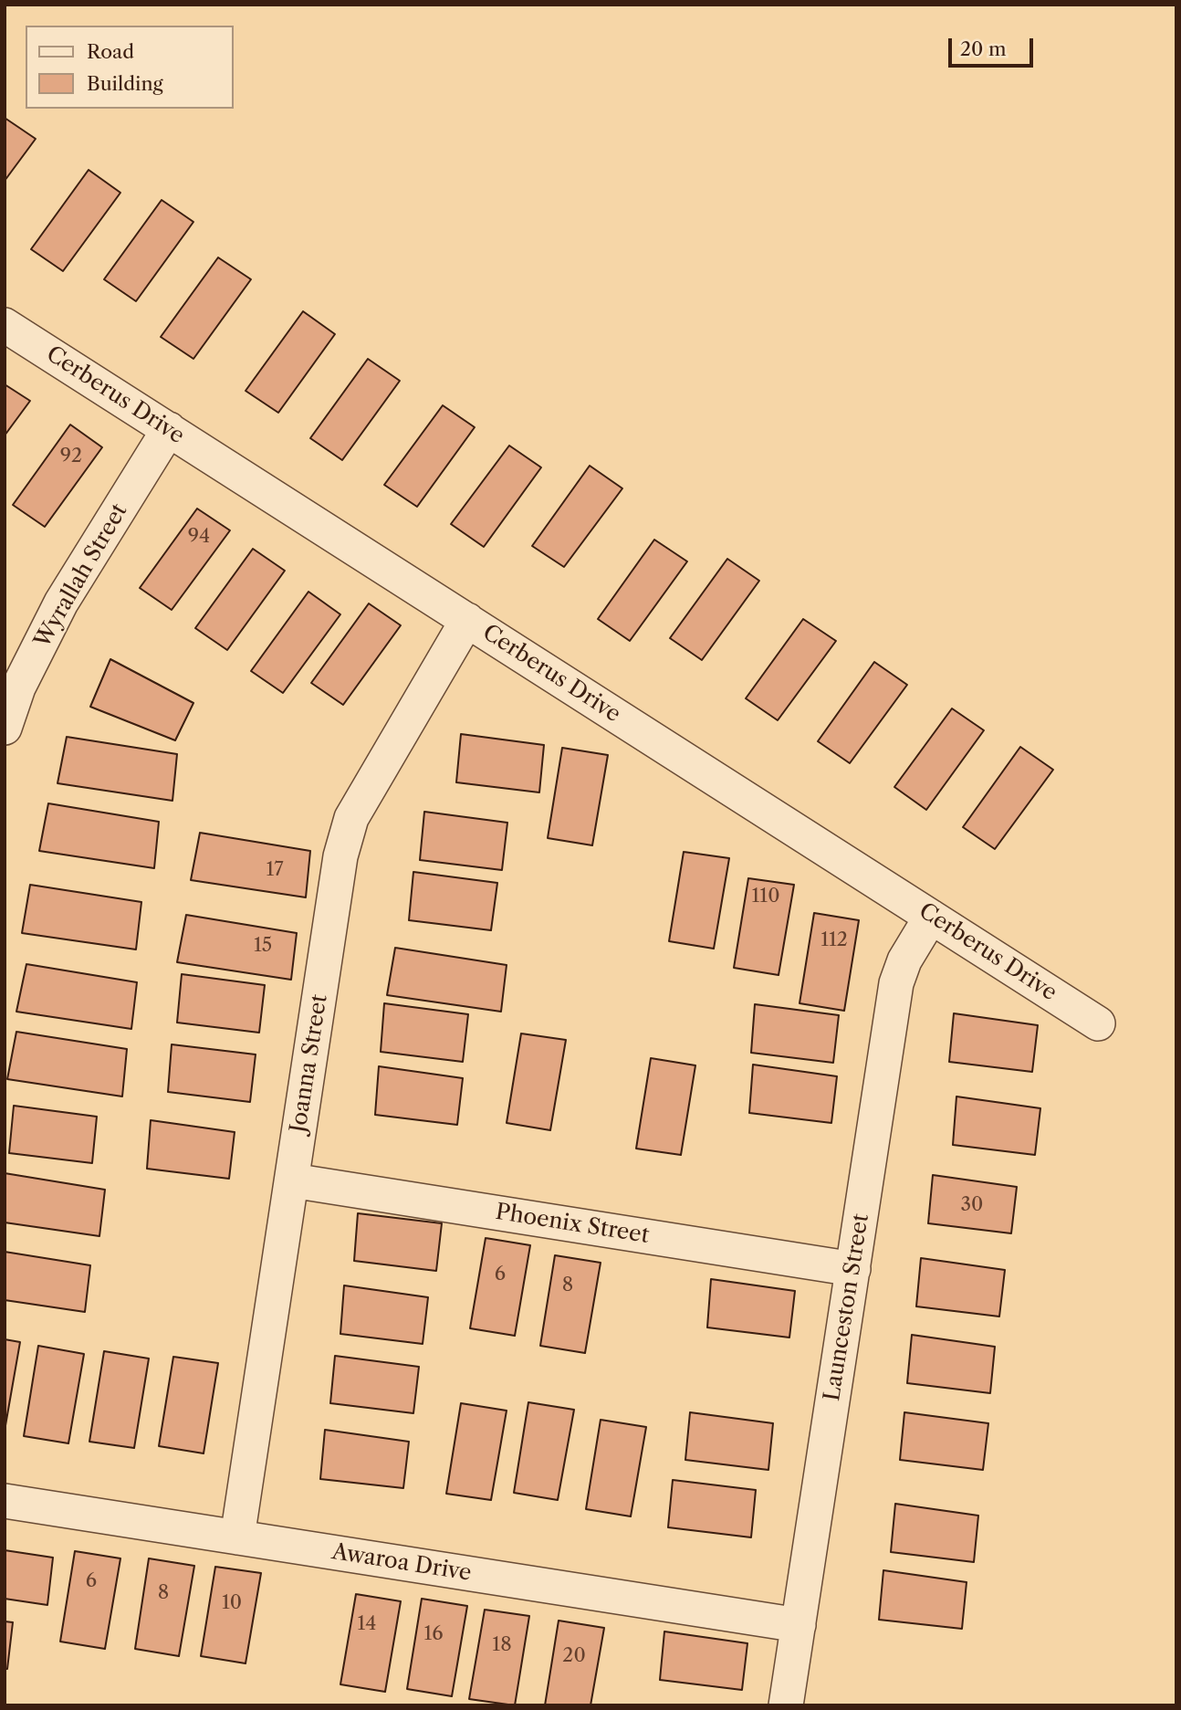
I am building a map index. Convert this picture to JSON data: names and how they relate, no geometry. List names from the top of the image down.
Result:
{
  "streets": {
    "street": [
      "Cerberus Drive",
      "Wyrallah Street",
      "Joanna Street",
      "Phoenix Street",
      "Launceston Street",
      "Awaroa Drive"
    ]
  },
  "crossings": [
    ["Cerberus Drive", "Wyrallah Street"],
    ["Cerberus Drive", "Joanna Street"],
    ["Cerberus Drive", "Launceston Street"],
    ["Joanna Street", "Phoenix Street"],
    ["Joanna Street", "Awaroa Drive"],
    ["Phoenix Street", "Launceston Street"],
    ["Launceston Street", "Awaroa Drive"]
  ],
  "house_numbers": [
    "92",
    "94",
    "17",
    "110",
    "112",
    "15",
    "30",
    "6",
    "8",
    "6",
    "8",
    "10",
    "14",
    "16",
    "18",
    "20"
  ],
  "legend": ["Road", "Building"],
  "scale_bar": "20 m"
}
